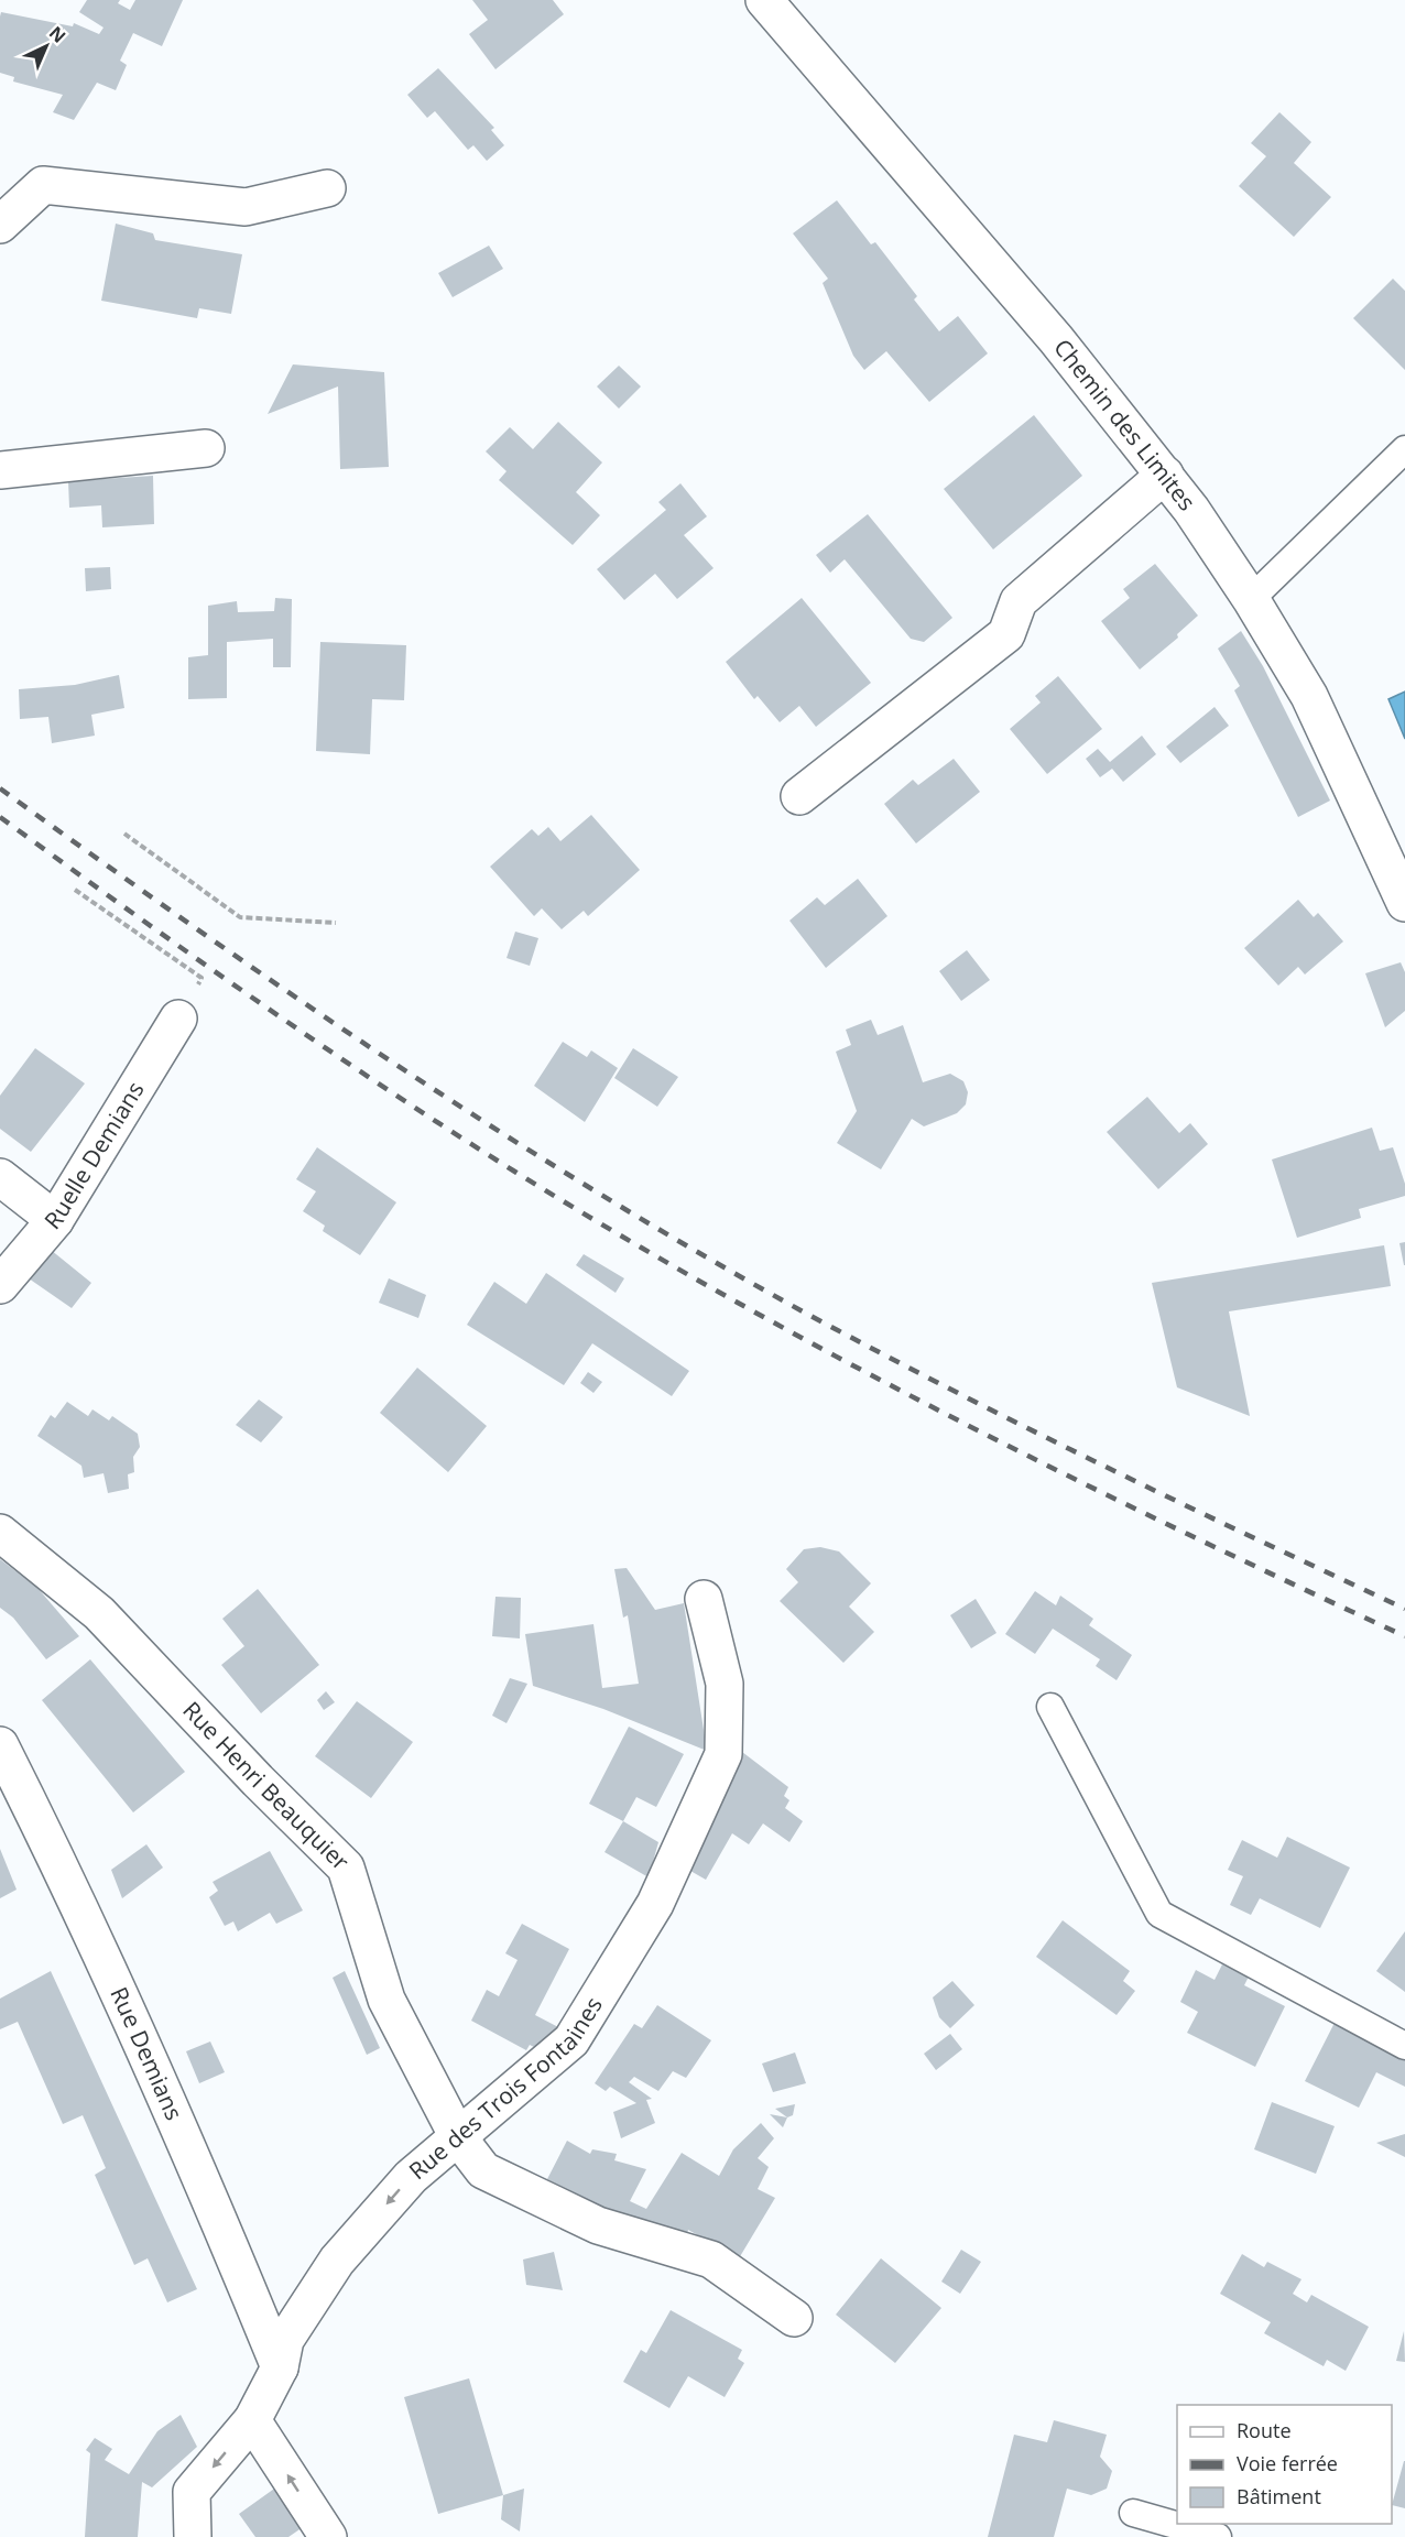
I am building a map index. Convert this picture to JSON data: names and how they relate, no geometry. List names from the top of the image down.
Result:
{
  "streets": {
    "street": [
      "Chemin des Limites",
      "Ruelle Demians",
      "Rue Henri Beauquier",
      "Rue Demians",
      "Rue des Trois Fontaines"
    ]
  },
  "crossings": [
    ["Rue Henri Beauquier", "Rue des Trois Fontaines"],
    ["Rue Demians", "Rue des Trois Fontaines"]
  ],
  "one_way": ["Rue des Trois Fontaines"],
  "legend": ["Route", "Voie ferrée", "Bâtiment"],
  "north": "top right"
}
